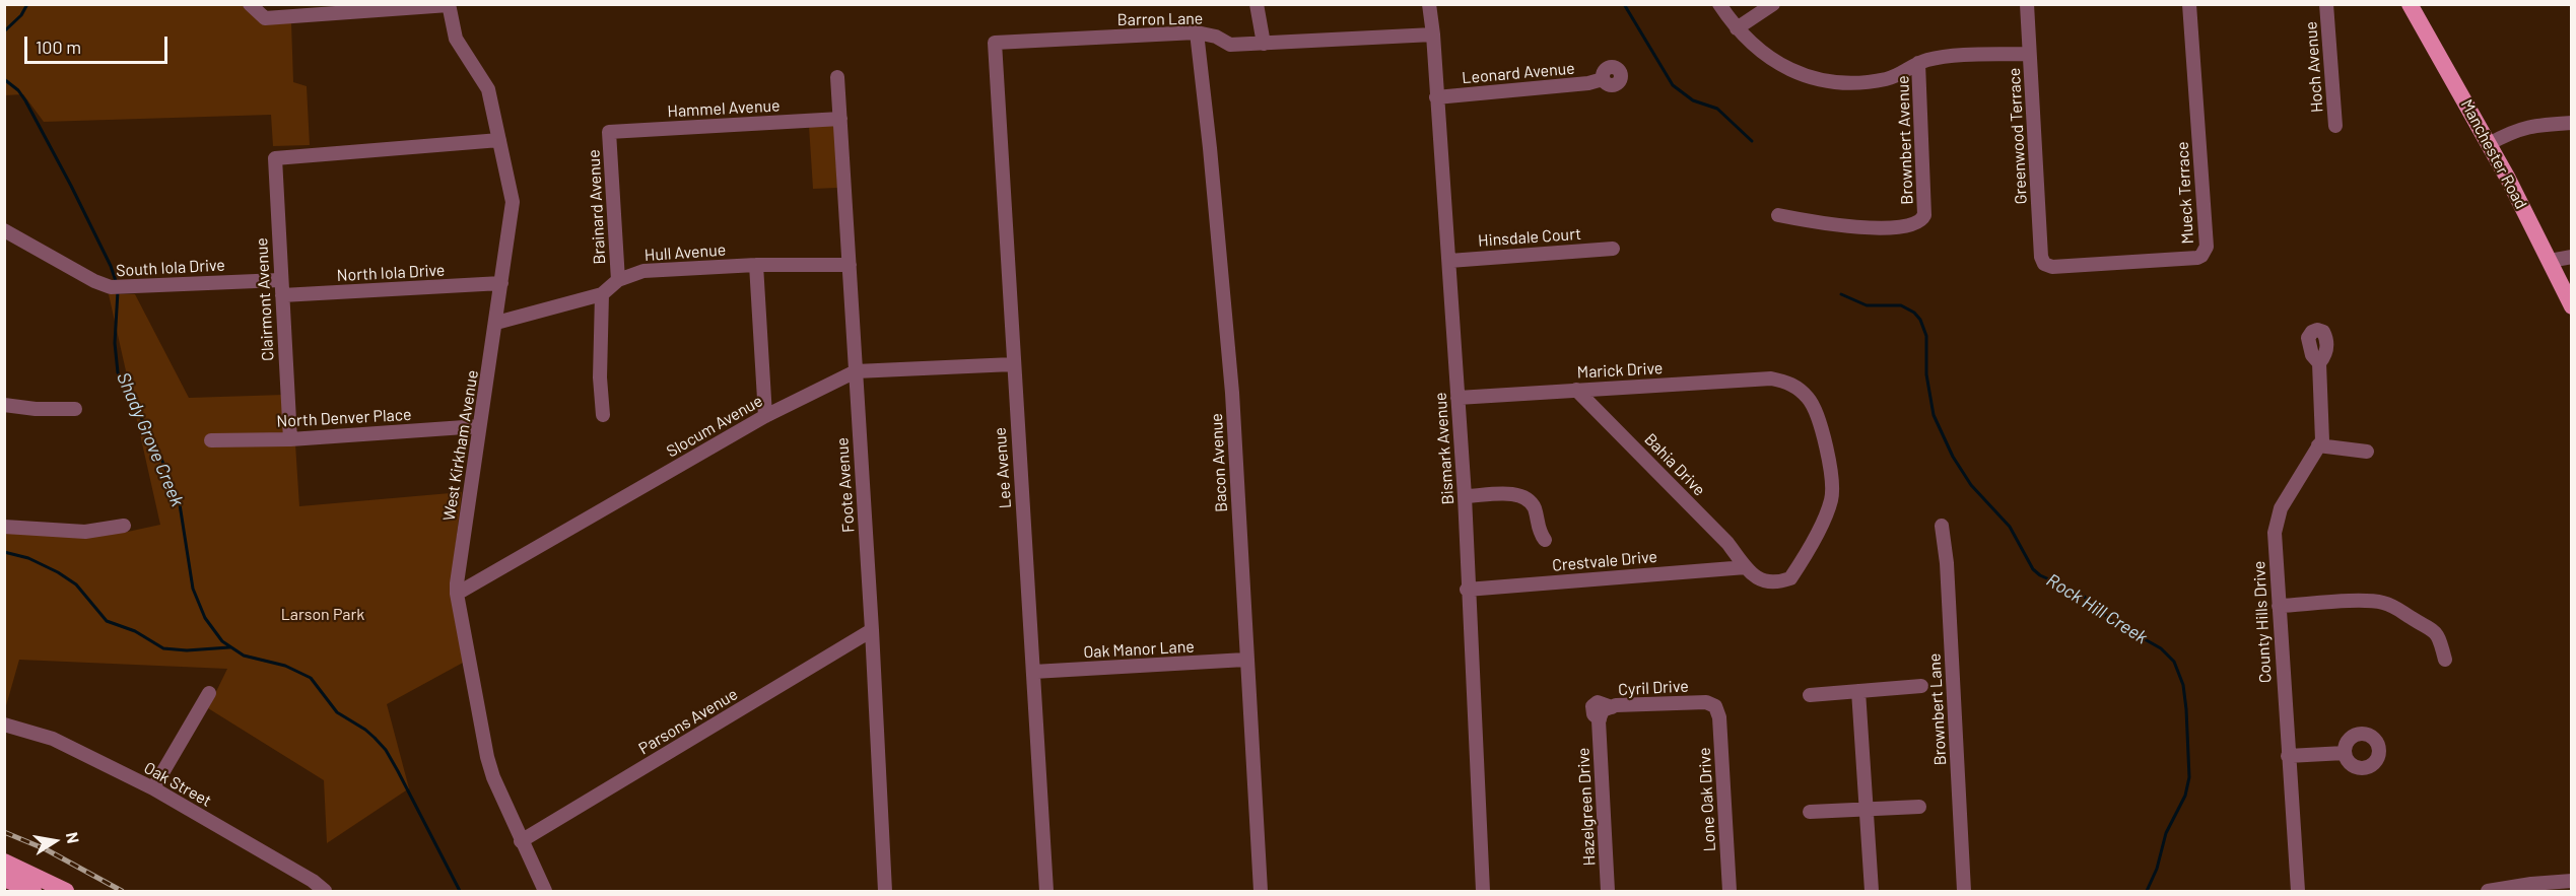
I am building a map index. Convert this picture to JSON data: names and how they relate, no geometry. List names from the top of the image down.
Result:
{
  "streets": {
    "main road": ["Manchester Road"],
    "street": [
      "Barron Lane",
      "Hoch Avenue",
      "Leonard Avenue",
      "Hammel Avenue",
      "Greenwood Terrace",
      "Brownbert Avenue",
      "Mueck Terrace",
      "Brainard Avenue",
      "Hinsdale Court",
      "Hull Avenue",
      "South Iola Drive",
      "North Iola Drive",
      "Clairmont Avenue",
      "Marick Drive",
      "North Denver Place",
      "Slocum Avenue",
      "West Kirkham Avenue",
      "Bismark Avenue",
      "Bacon Avenue",
      "Bahia Drive",
      "Lee Avenue",
      "Foote Avenue",
      "Crestvale Drive",
      "County Hills Drive",
      "Oak Manor Lane",
      "Cyril Drive",
      "Brownbert Lane",
      "Parsons Avenue",
      "Oak Street",
      "Lone Oak Drive",
      "Hazelgreen Drive"
    ]
  },
  "crossings": [
    ["Barron Lane", "Bismark Avenue"],
    ["Barron Lane", "Bacon Avenue"],
    ["Barron Lane", "Lee Avenue"],
    ["Leonard Avenue", "Bismark Avenue"],
    ["Hammel Avenue", "Brainard Avenue"],
    ["Hammel Avenue", "Foote Avenue"],
    ["Greenwood Terrace", "Mueck Terrace"],
    ["Brainard Avenue", "Hull Avenue"],
    ["Hinsdale Court", "Bismark Avenue"],
    ["Hull Avenue", "West Kirkham Avenue"],
    ["Hull Avenue", "Foote Avenue"],
    ["South Iola Drive", "Clairmont Avenue"],
    ["North Iola Drive", "Clairmont Avenue"],
    ["North Iola Drive", "West Kirkham Avenue"],
    ["Clairmont Avenue", "North Denver Place"],
    ["Clairmont Avenue", "West Kirkham Avenue"],
    ["Marick Drive", "Bismark Avenue"],
    ["Marick Drive", "Bahia Drive"],
    ["North Denver Place", "West Kirkham Avenue"],
    ["Slocum Avenue", "West Kirkham Avenue"],
    ["Slocum Avenue", "Lee Avenue"],
    ["Slocum Avenue", "Foote Avenue"],
    ["West Kirkham Avenue", "Parsons Avenue"],
    ["Bismark Avenue", "Crestvale Drive"],
    ["Bacon Avenue", "Oak Manor Lane"],
    ["Bahia Drive", "Crestvale Drive"],
    ["Lee Avenue", "Oak Manor Lane"],
    ["Foote Avenue", "Parsons Avenue"],
    ["Cyril Drive", "Lone Oak Drive"],
    ["Cyril Drive", "Hazelgreen Drive"]
  ],
  "water": ["Shady Grove Creek", "Rock Hill Creek"],
  "parks": ["Larson Park"],
  "scale_bar": "100 m",
  "north": "right"
}
